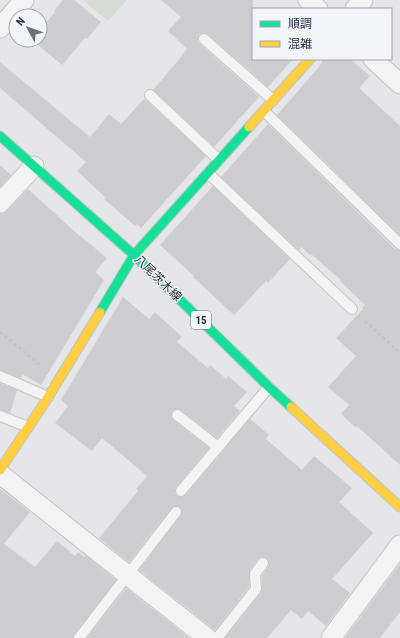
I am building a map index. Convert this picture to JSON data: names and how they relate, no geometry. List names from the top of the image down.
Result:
{
  "streets": {
    "main road": ["八尾茨木線", "15"]
  },
  "legend": ["順調", "混雑"],
  "north": "top left"
}
